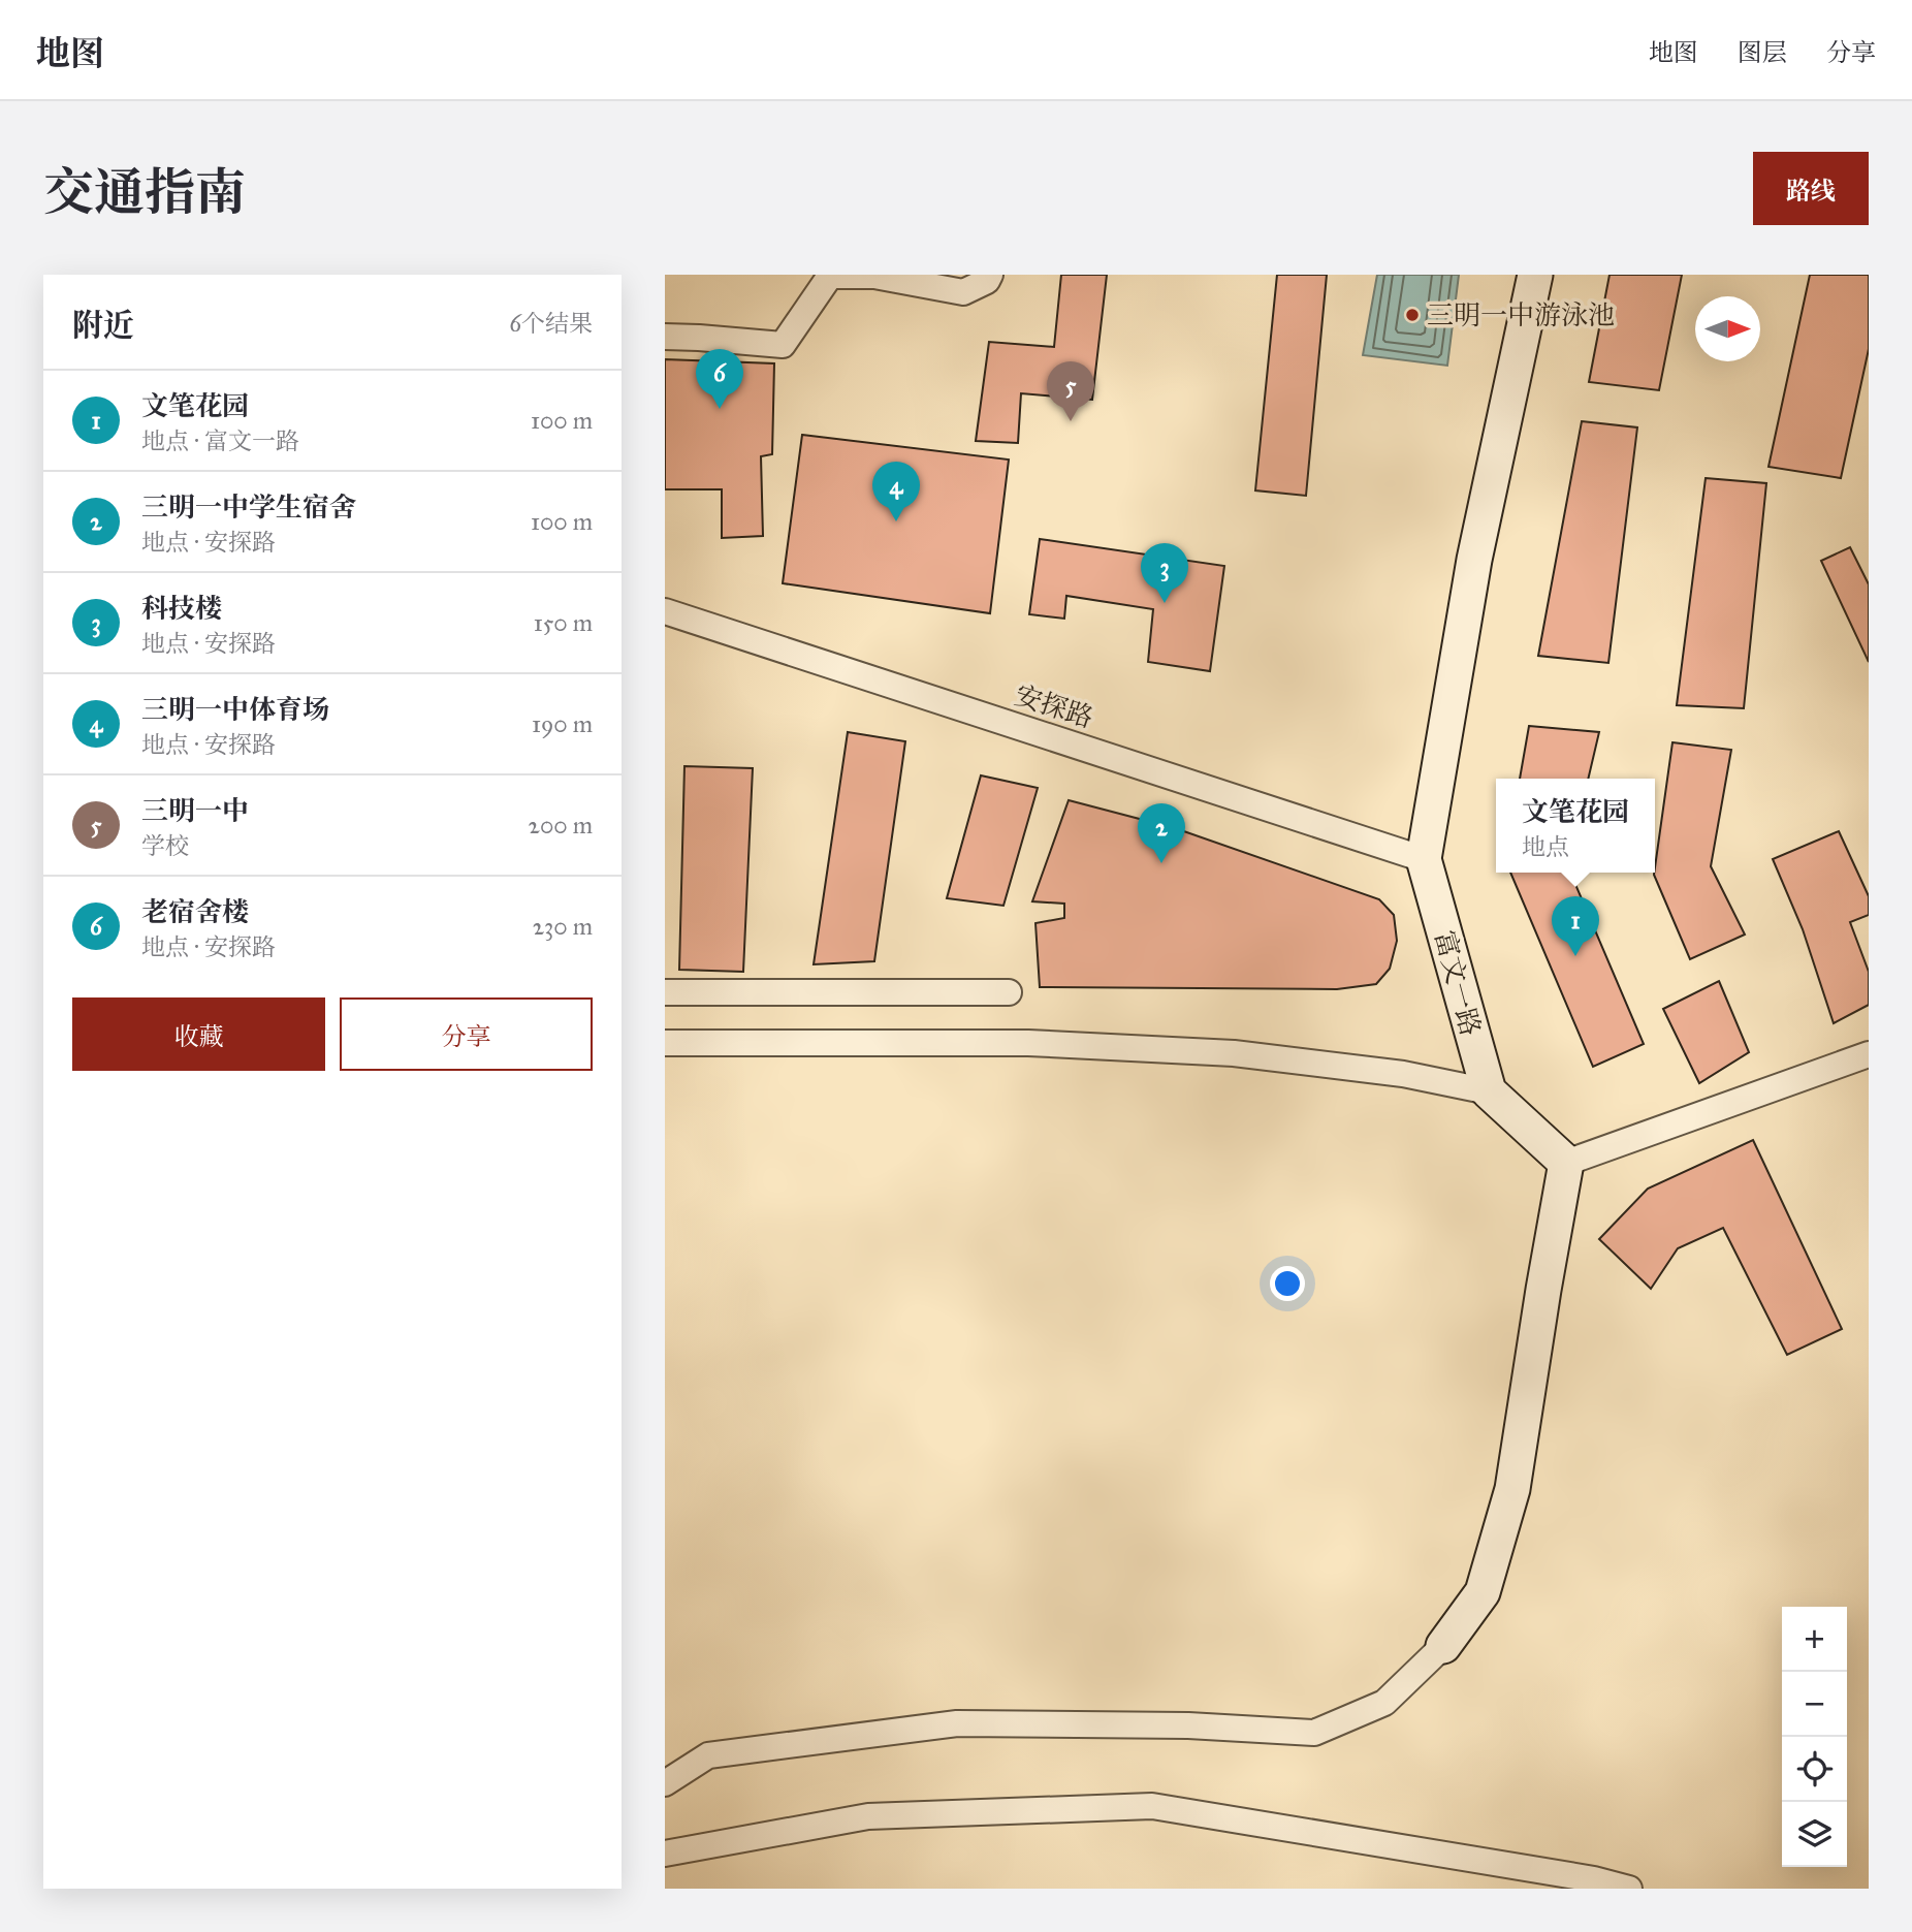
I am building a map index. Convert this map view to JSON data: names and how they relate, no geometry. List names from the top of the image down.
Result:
{
  "streets": {
    "street": ["安探路", "富文一路"]
  },
  "crossings": [
    ["安探路", "富文一路"]
  ],
  "places": ["三明一中游泳池"],
  "north": "right",
  "page": {
    "header": "地图",
    "nav": ["地图", "图层", "分享"],
    "title": "交通指南",
    "buttons": [
      "路线",
      ["收藏", "分享"]
    ],
    "heading": ["附近", "6个结果"],
    "pins": [
      "6",
      "5",
      "4",
      "3",
      "2",
      "1"
    ],
    "list": [
      {
        "mark": "1",
        "name": "文笔花园",
        "note": "地点 · 富文一路",
        "value": "100 m"
      },
      {
        "mark": "2",
        "name": "三明一中学生宿舍",
        "note": "地点 · 安探路",
        "value": "100 m"
      },
      {
        "mark": "3",
        "name": "科技楼",
        "note": "地点 · 安探路",
        "value": "150 m"
      },
      {
        "mark": "4",
        "name": "三明一中体育场",
        "note": "地点 · 安探路",
        "value": "190 m"
      },
      {
        "mark": "5",
        "name": "三明一中",
        "note": "学校",
        "value": "200 m"
      },
      {
        "mark": "6",
        "name": "老宿舍楼",
        "note": "地点 · 安探路",
        "value": "230 m"
      }
    ],
    "popup": ["文笔花园", "地点"],
    "map_buttons": ["+", "−"]
  }
}
